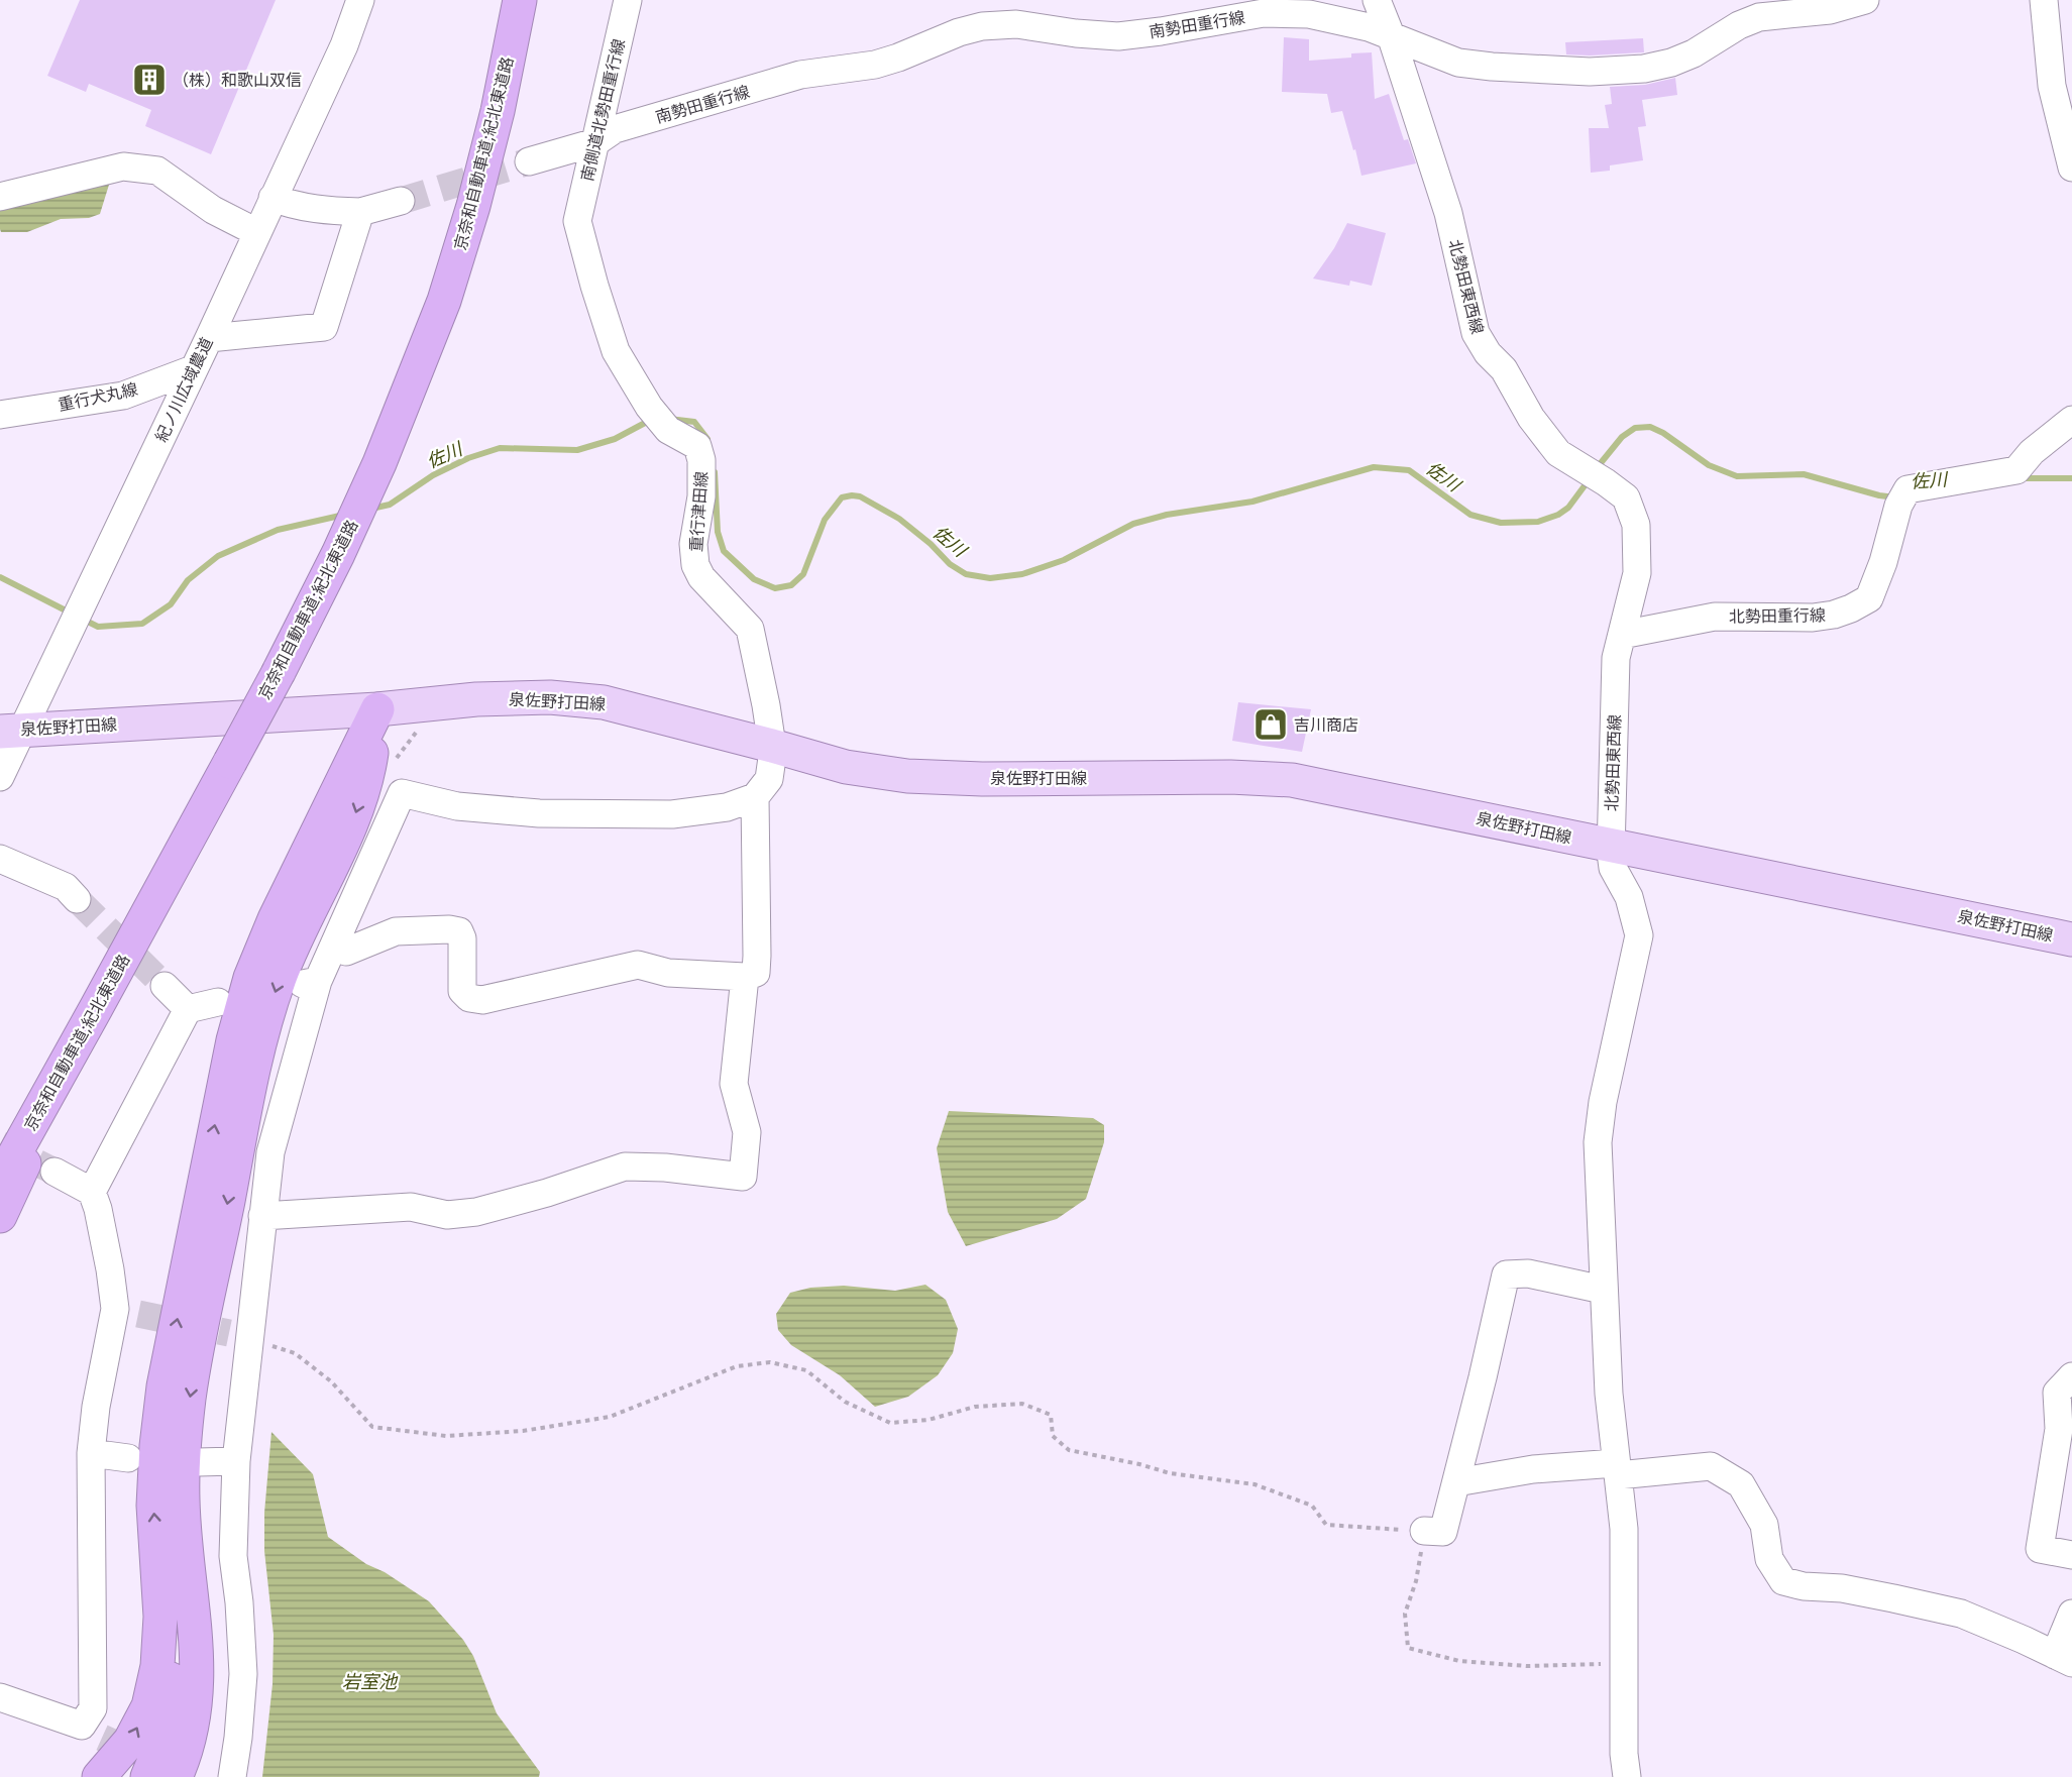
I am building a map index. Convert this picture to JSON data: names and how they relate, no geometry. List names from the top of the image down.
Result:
{
  "streets": {
    "highway": ["京奈和自動車道;紀北東道路"],
    "main road": ["泉佐野打田線"],
    "street": [
      "南勢田重行線",
      "南側道北勢田重行線",
      "北勢田東西線",
      "紀ノ川広域農道",
      "重行犬丸線",
      "重行津田線",
      "北勢田重行線"
    ]
  },
  "crossings": [
    ["南勢田重行線", "南側道北勢田重行線"],
    ["南勢田重行線", "北勢田東西線"],
    ["南側道北勢田重行線", "重行津田線"],
    ["北勢田東西線", "北勢田重行線"],
    ["北勢田東西線", "泉佐野打田線"],
    ["紀ノ川広域農道", "重行犬丸線"],
    ["紀ノ川広域農道", "泉佐野打田線"],
    ["重行津田線", "泉佐野打田線"]
  ],
  "water": ["佐川", "岩室池"],
  "places": {
    "building": ["（株）和歌山双信"],
    "shop": ["吉川商店"]
  }
}
